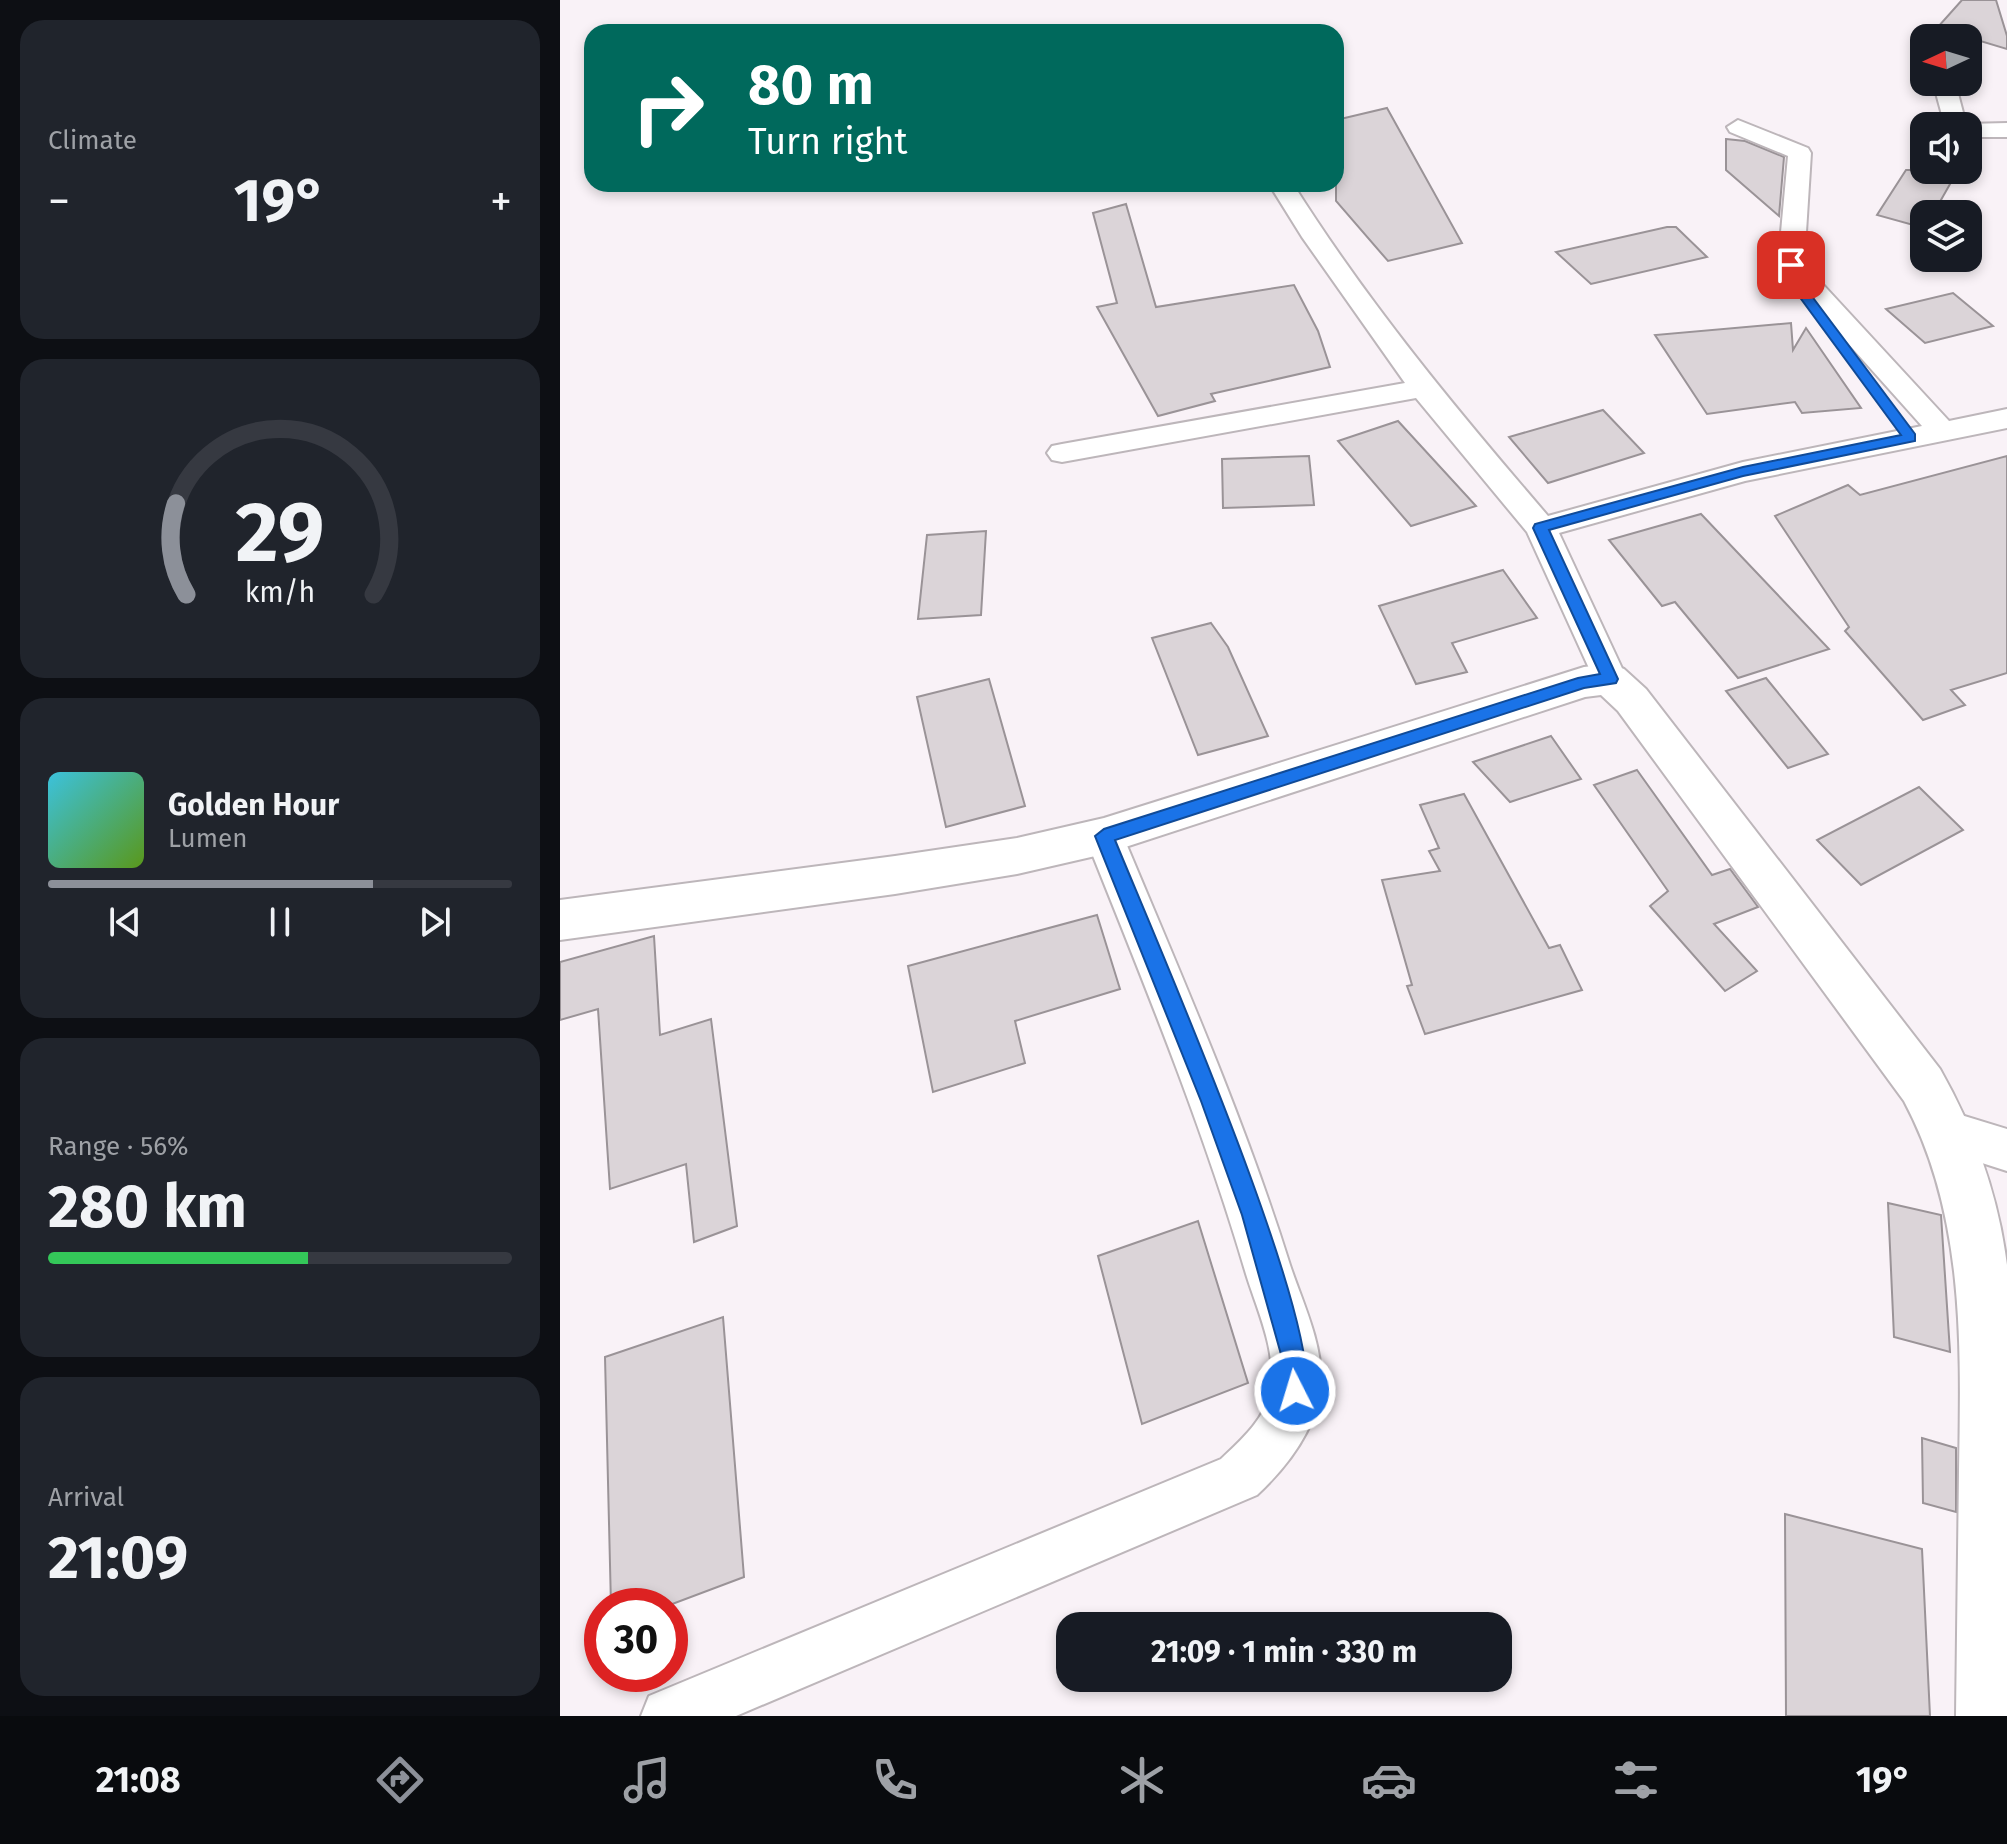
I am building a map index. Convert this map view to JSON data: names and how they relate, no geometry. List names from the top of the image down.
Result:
{
  "north": "left",
  "page": {
    "tile": [
      "Climate",
      ["Range · 56%", "280 km"],
      ["Arrival", "21:09"]
    ],
    "turn": ["80 m", "Turn right"],
    "heat": ["−", "19°", "+"],
    "song": ["Golden Hour", "Lumen"],
    "limit": "30",
    "trip": "21:09 · 1 min · 330 m",
    "tabs": ["21:08", "19°"],
    "gauge": ["29", "km/h"]
  }
}
